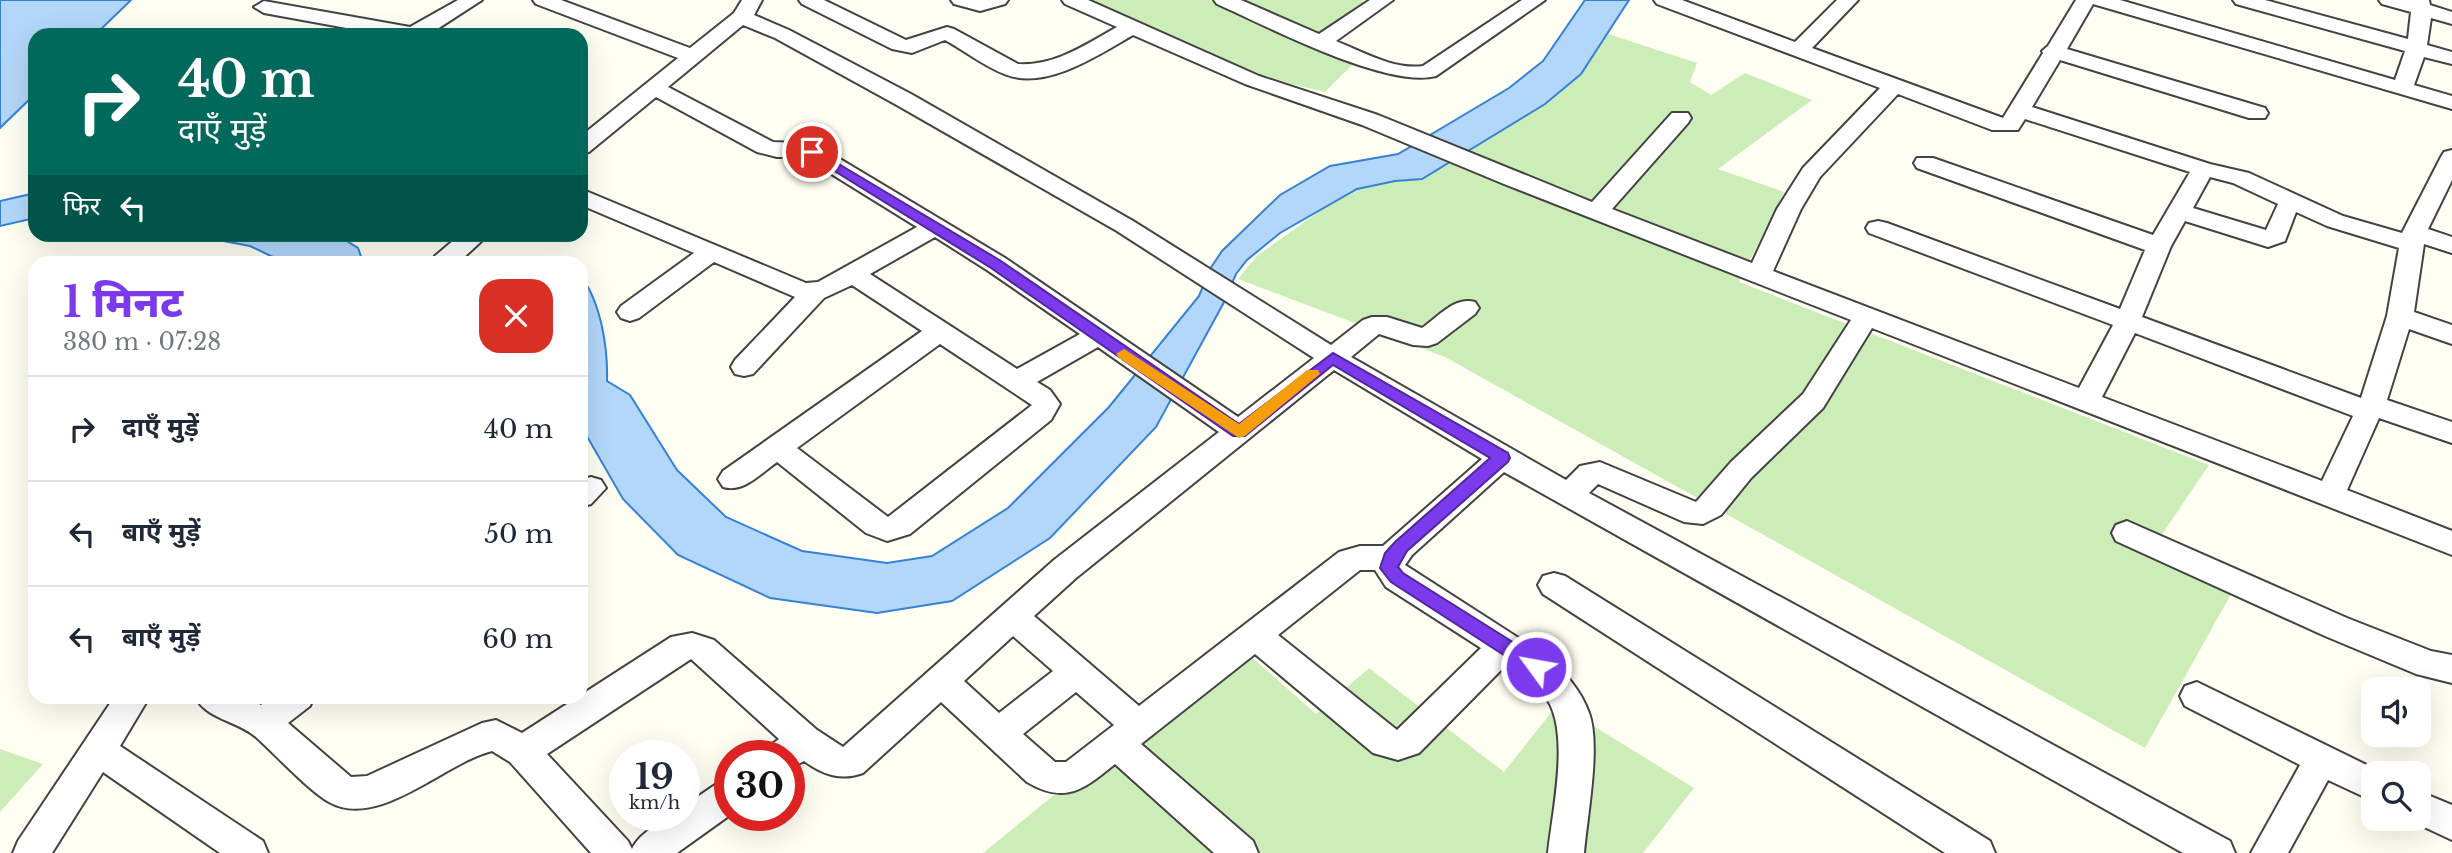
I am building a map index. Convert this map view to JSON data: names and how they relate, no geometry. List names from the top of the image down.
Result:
{
  "page": {
    "turn": ["40 m", "दाएँ मुड़ें"],
    "then": "फिर",
    "heading": ["1 मिनट", "380 m · 07:28"],
    "list": [
      {
        "name": "दाएँ मुड़ें",
        "value": "40 m"
      },
      {
        "name": "बाएँ मुड़ें",
        "value": "50 m"
      },
      {
        "name": "बाएँ मुड़ें",
        "value": "60 m"
      }
    ],
    "speed": "19 km/h",
    "limit": "30"
  }
}
